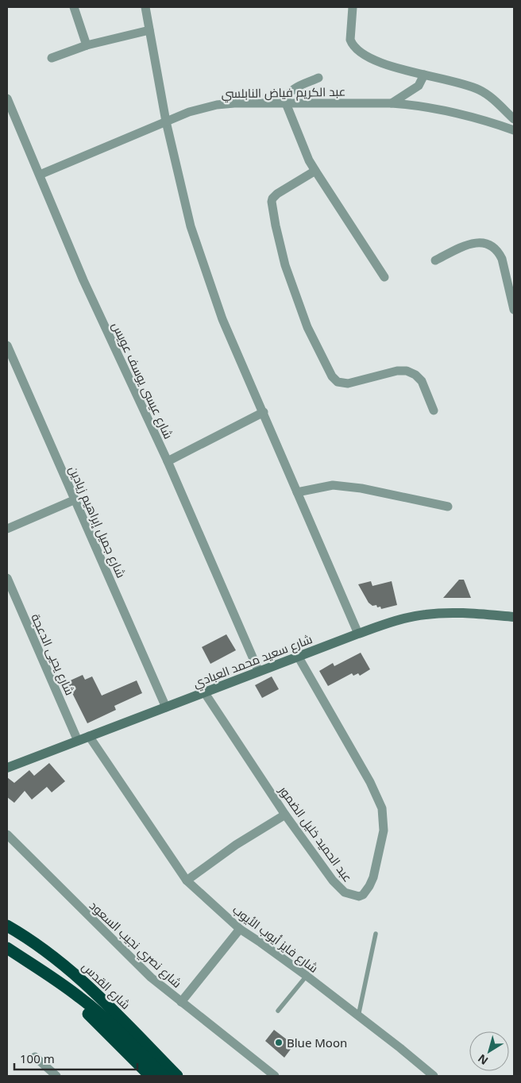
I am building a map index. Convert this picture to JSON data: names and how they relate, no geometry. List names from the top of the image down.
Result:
{
  "streets": {
    "highway": ["شارع القدس"],
    "street": [
      "عبد الكريم فياض النابلسي",
      "شارع عيسى يوسف عويس",
      "شارع جميل إبراهيم زيادين",
      "شارع يحيى الدعجة",
      "شارع سعيد محمد العبادي",
      "عبد الحميد خليل الضمور",
      "شارع فايز أيوب الأيوب",
      "شارع نصري نجيب السعود"
    ]
  },
  "crossings": [
    ["عبد الكريم فياض النابلسي", "شارع عيسى يوسف عويس"],
    ["شارع عيسى يوسف عويس", "شارع سعيد محمد العبادي"],
    ["شارع جميل إبراهيم زيادين", "شارع سعيد محمد العبادي"],
    ["شارع يحيى الدعجة", "شارع سعيد محمد العبادي"],
    ["شارع سعيد محمد العبادي", "عبد الحميد خليل الضمور"],
    ["شارع سعيد محمد العبادي", "شارع فايز أيوب الأيوب"]
  ],
  "places": ["Blue Moon"],
  "scale_bar": "100 m",
  "north": "bottom left"
}
